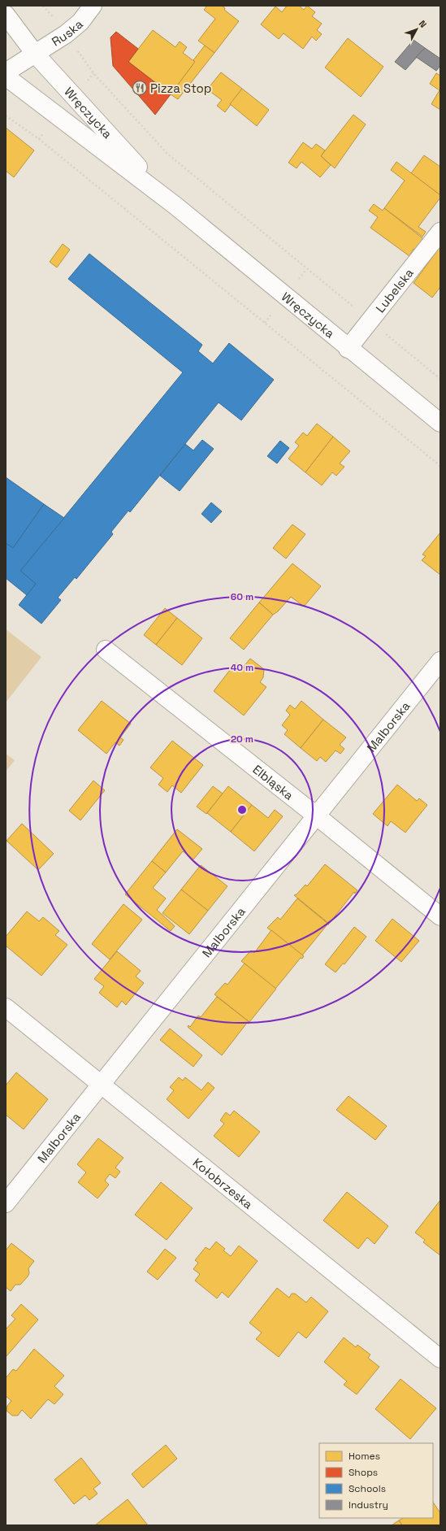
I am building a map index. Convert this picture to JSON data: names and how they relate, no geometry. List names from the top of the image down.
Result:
{
  "streets": {
    "street": [
      "Ruska",
      "Wręczycka",
      "Lubelska",
      "Malborska",
      "Elbląska",
      "Kołobrzeska"
    ]
  },
  "crossings": [
    ["Ruska", "Wręczycka"],
    ["Wręczycka", "Lubelska"],
    ["Malborska", "Elbląska"],
    ["Malborska", "Kołobrzeska"]
  ],
  "places": {
    "restaurant": ["Pizza Stop"]
  },
  "legend": [
    "Homes",
    "Shops",
    "Schools",
    "Industry"
  ],
  "north": "top right",
  "rings": ["60 m", "40 m", "20 m"]
}
